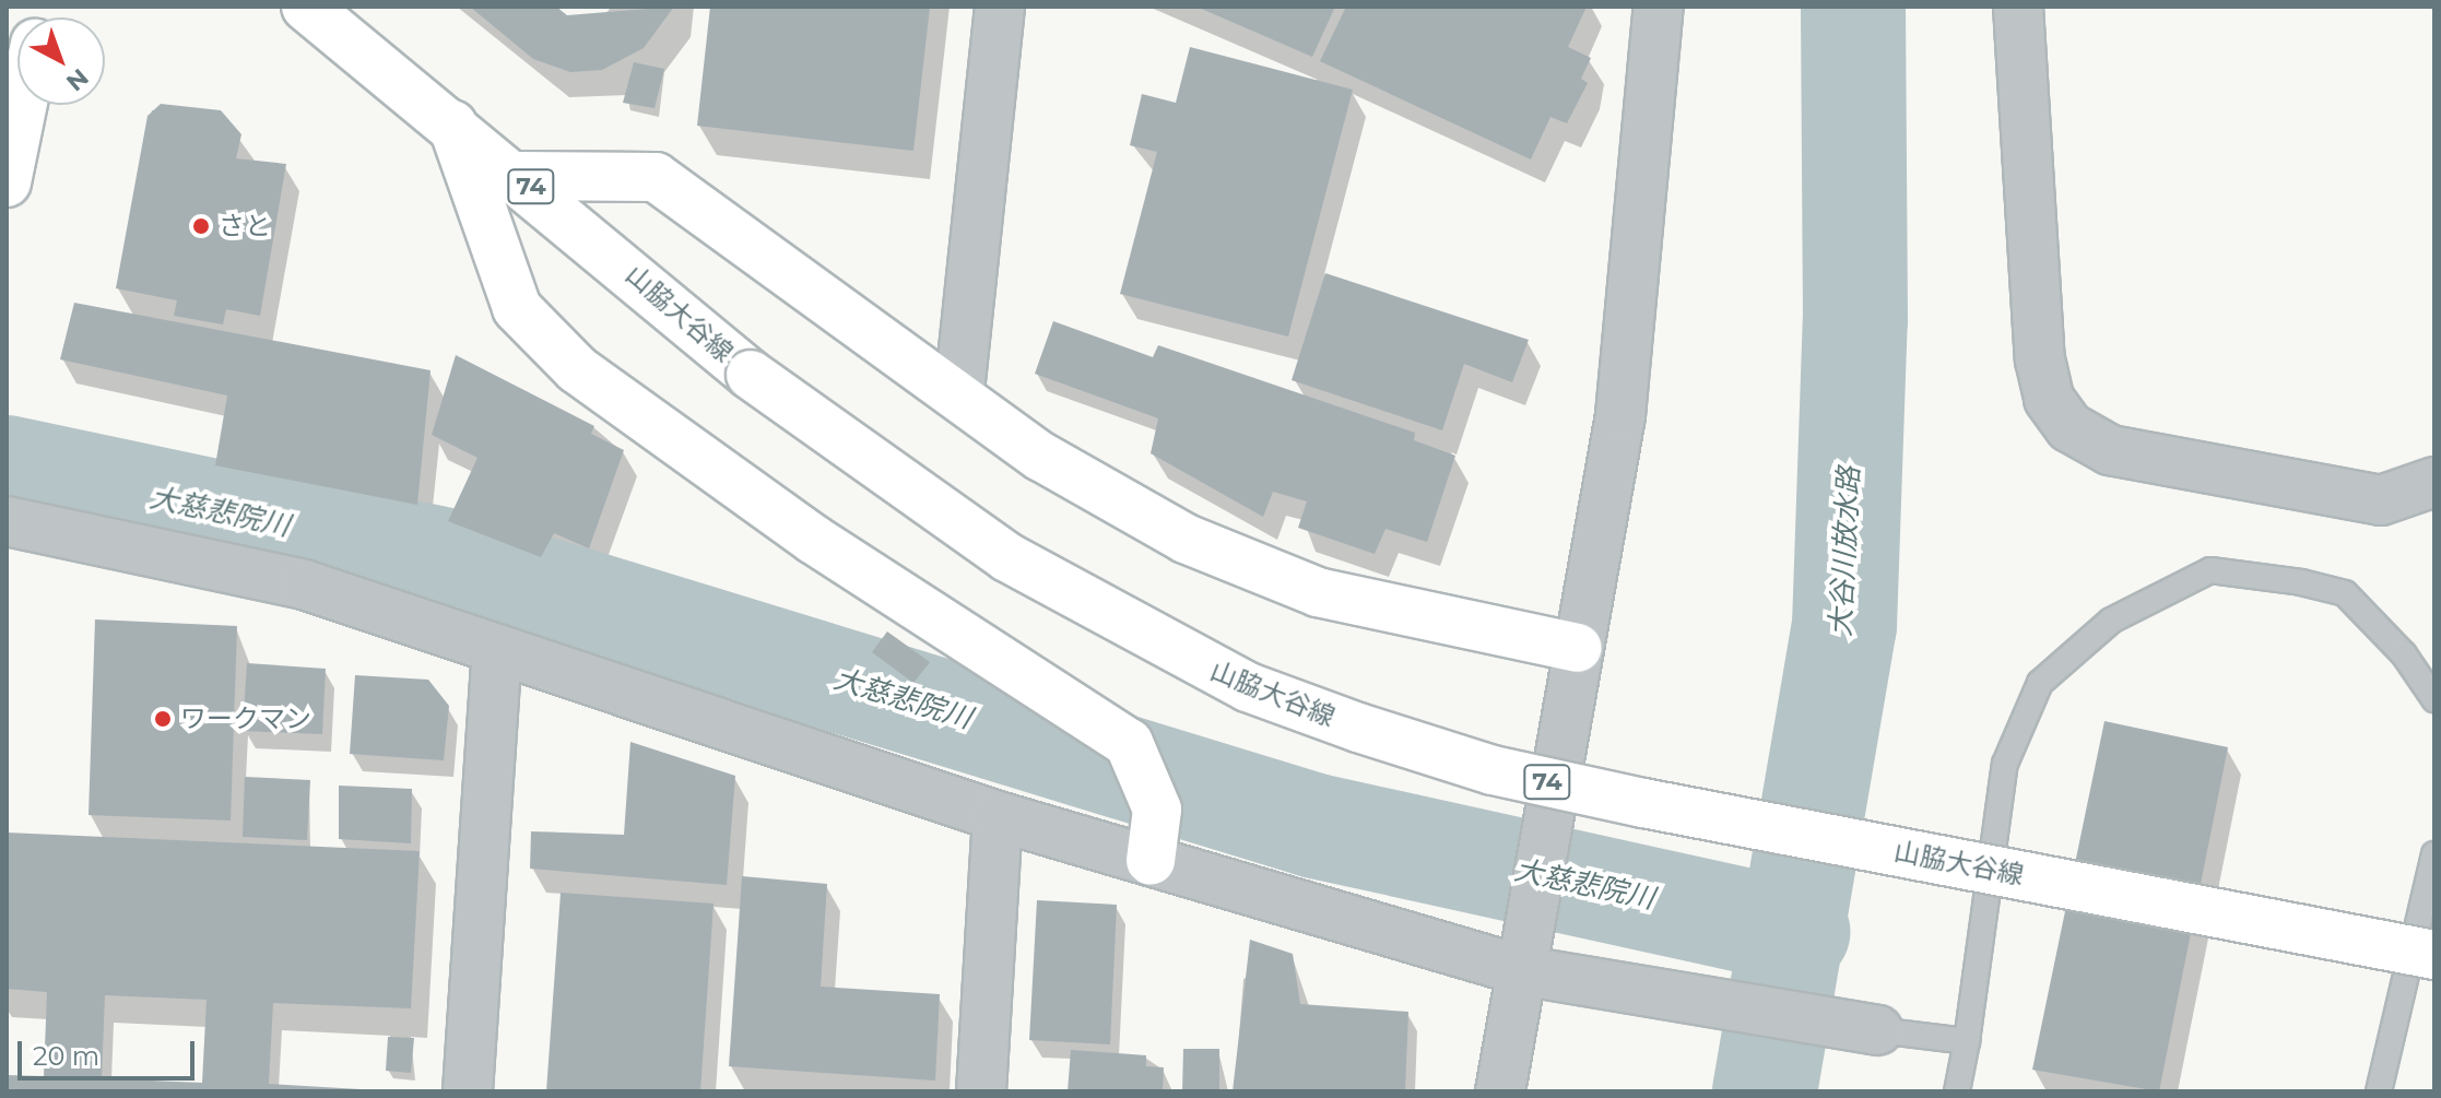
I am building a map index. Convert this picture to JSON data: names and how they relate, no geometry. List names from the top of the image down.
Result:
{
  "streets": {
    "main road": ["74", "山脇大谷線"]
  },
  "water": ["大慈悲院川", "大谷川放水路"],
  "places": ["さと", "ワークマン"],
  "scale_bar": "20 m",
  "north": "bottom right"
}
